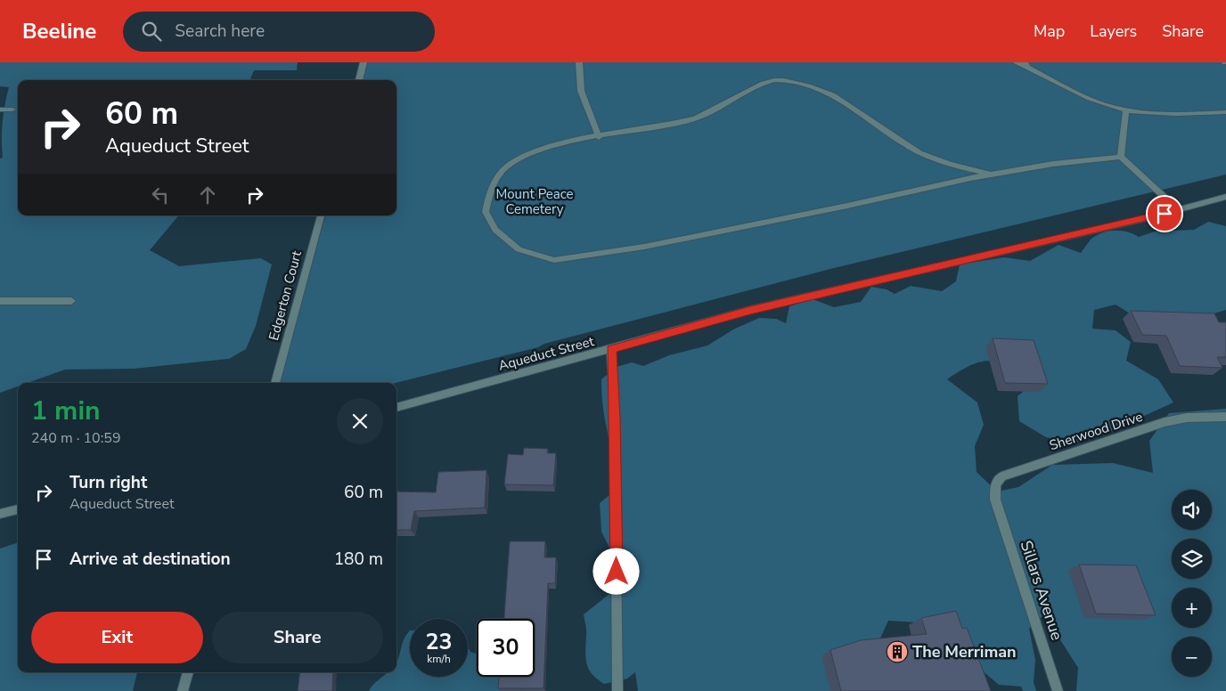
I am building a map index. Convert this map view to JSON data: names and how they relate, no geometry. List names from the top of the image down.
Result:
{
  "streets": {
    "street": [
      "Edgerton Court",
      "Aqueduct Street",
      "Sherwood Drive",
      "Sillars Avenue"
    ]
  },
  "crossings": [
    ["Sherwood Drive", "Sillars Avenue"]
  ],
  "parks": ["Mount Peace Cemetery"],
  "places": {
    "building": ["The Merriman"]
  },
  "page": {
    "header": "Beeline",
    "search": "Search here",
    "nav": ["Map", "Layers", "Share"],
    "turn": ["60 m", "Aqueduct Street"],
    "heading": ["1 min", "240 m · 10:59"],
    "list": [
      {
        "name": "Turn right",
        "note": "Aqueduct Street",
        "value": "60 m"
      },
      {
        "name": "Arrive at destination",
        "value": "180 m"
      }
    ],
    "map_buttons": ["+", "−"],
    "buttons": ["Exit", "Share"],
    "speed": "23 km/h",
    "limit": "30"
  }
}
